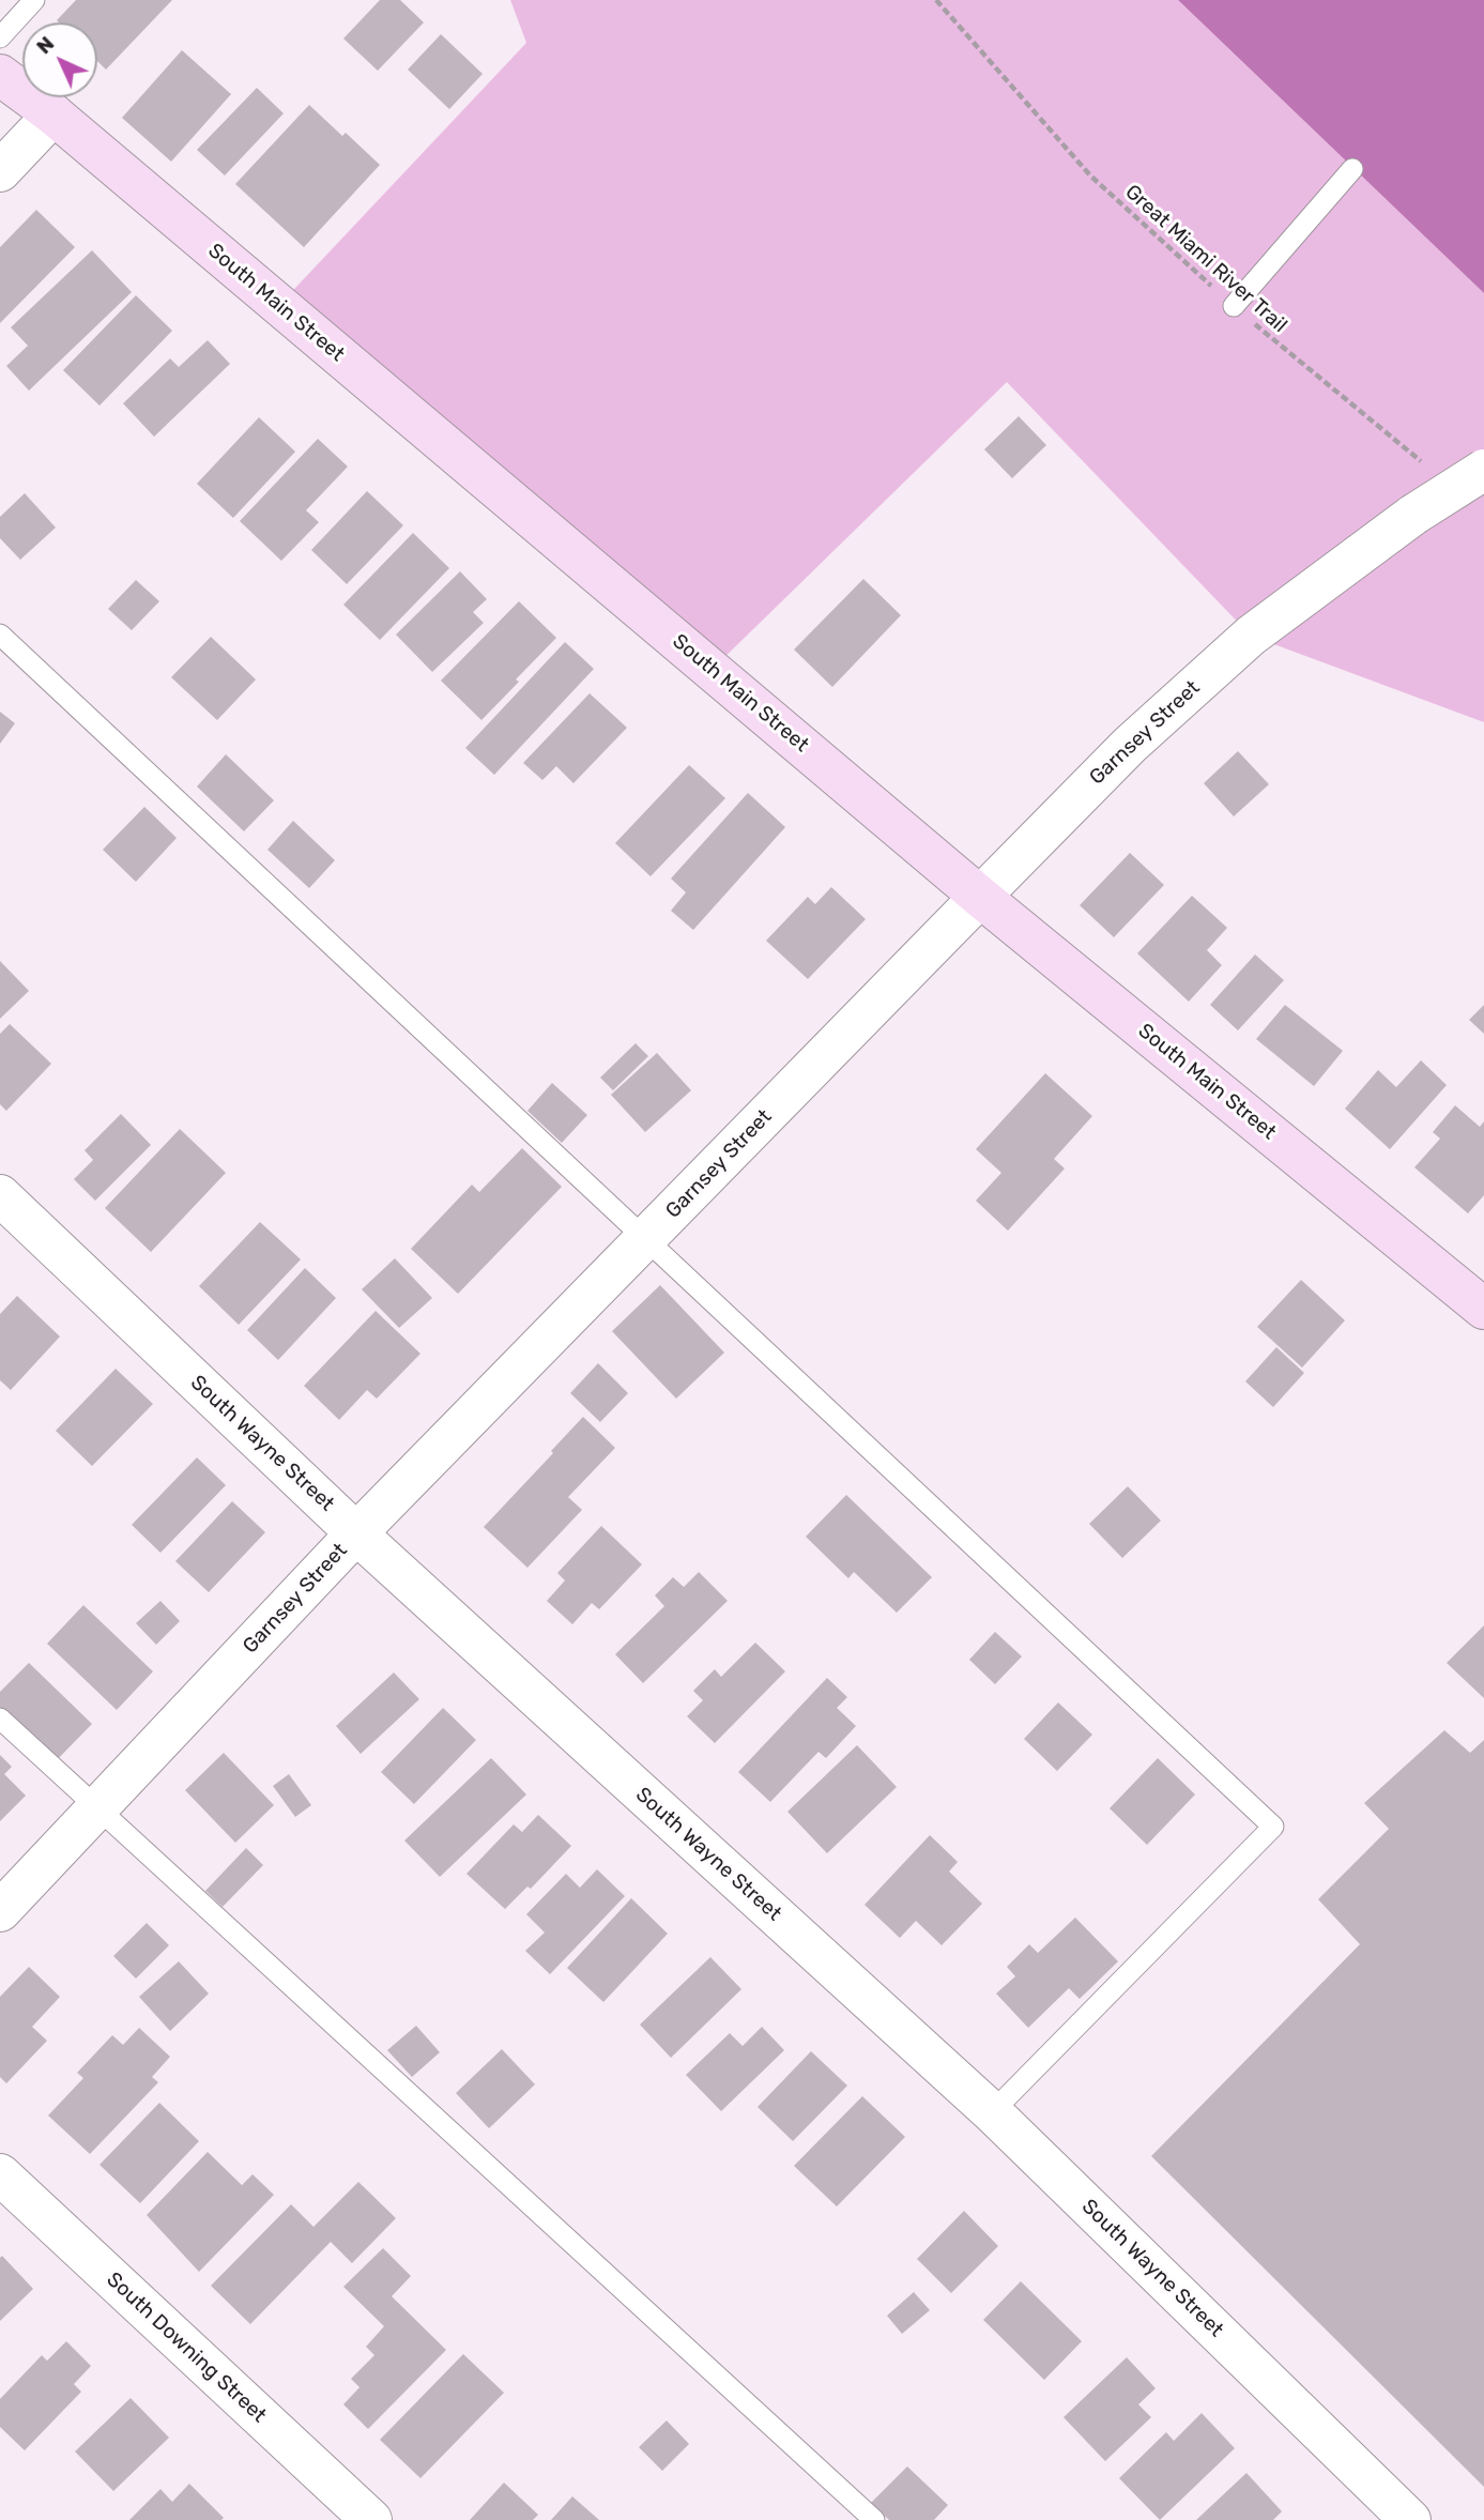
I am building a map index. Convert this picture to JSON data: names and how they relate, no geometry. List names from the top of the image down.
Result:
{
  "streets": {
    "main road": ["South Main Street"],
    "street": ["Garnsey Street", "South Wayne Street", "South Downing Street"],
    "path": ["Great Miami River Trail"]
  },
  "crossings": [
    ["South Main Street", "Garnsey Street"],
    ["Garnsey Street", "South Wayne Street"]
  ],
  "north": "top left"
}
